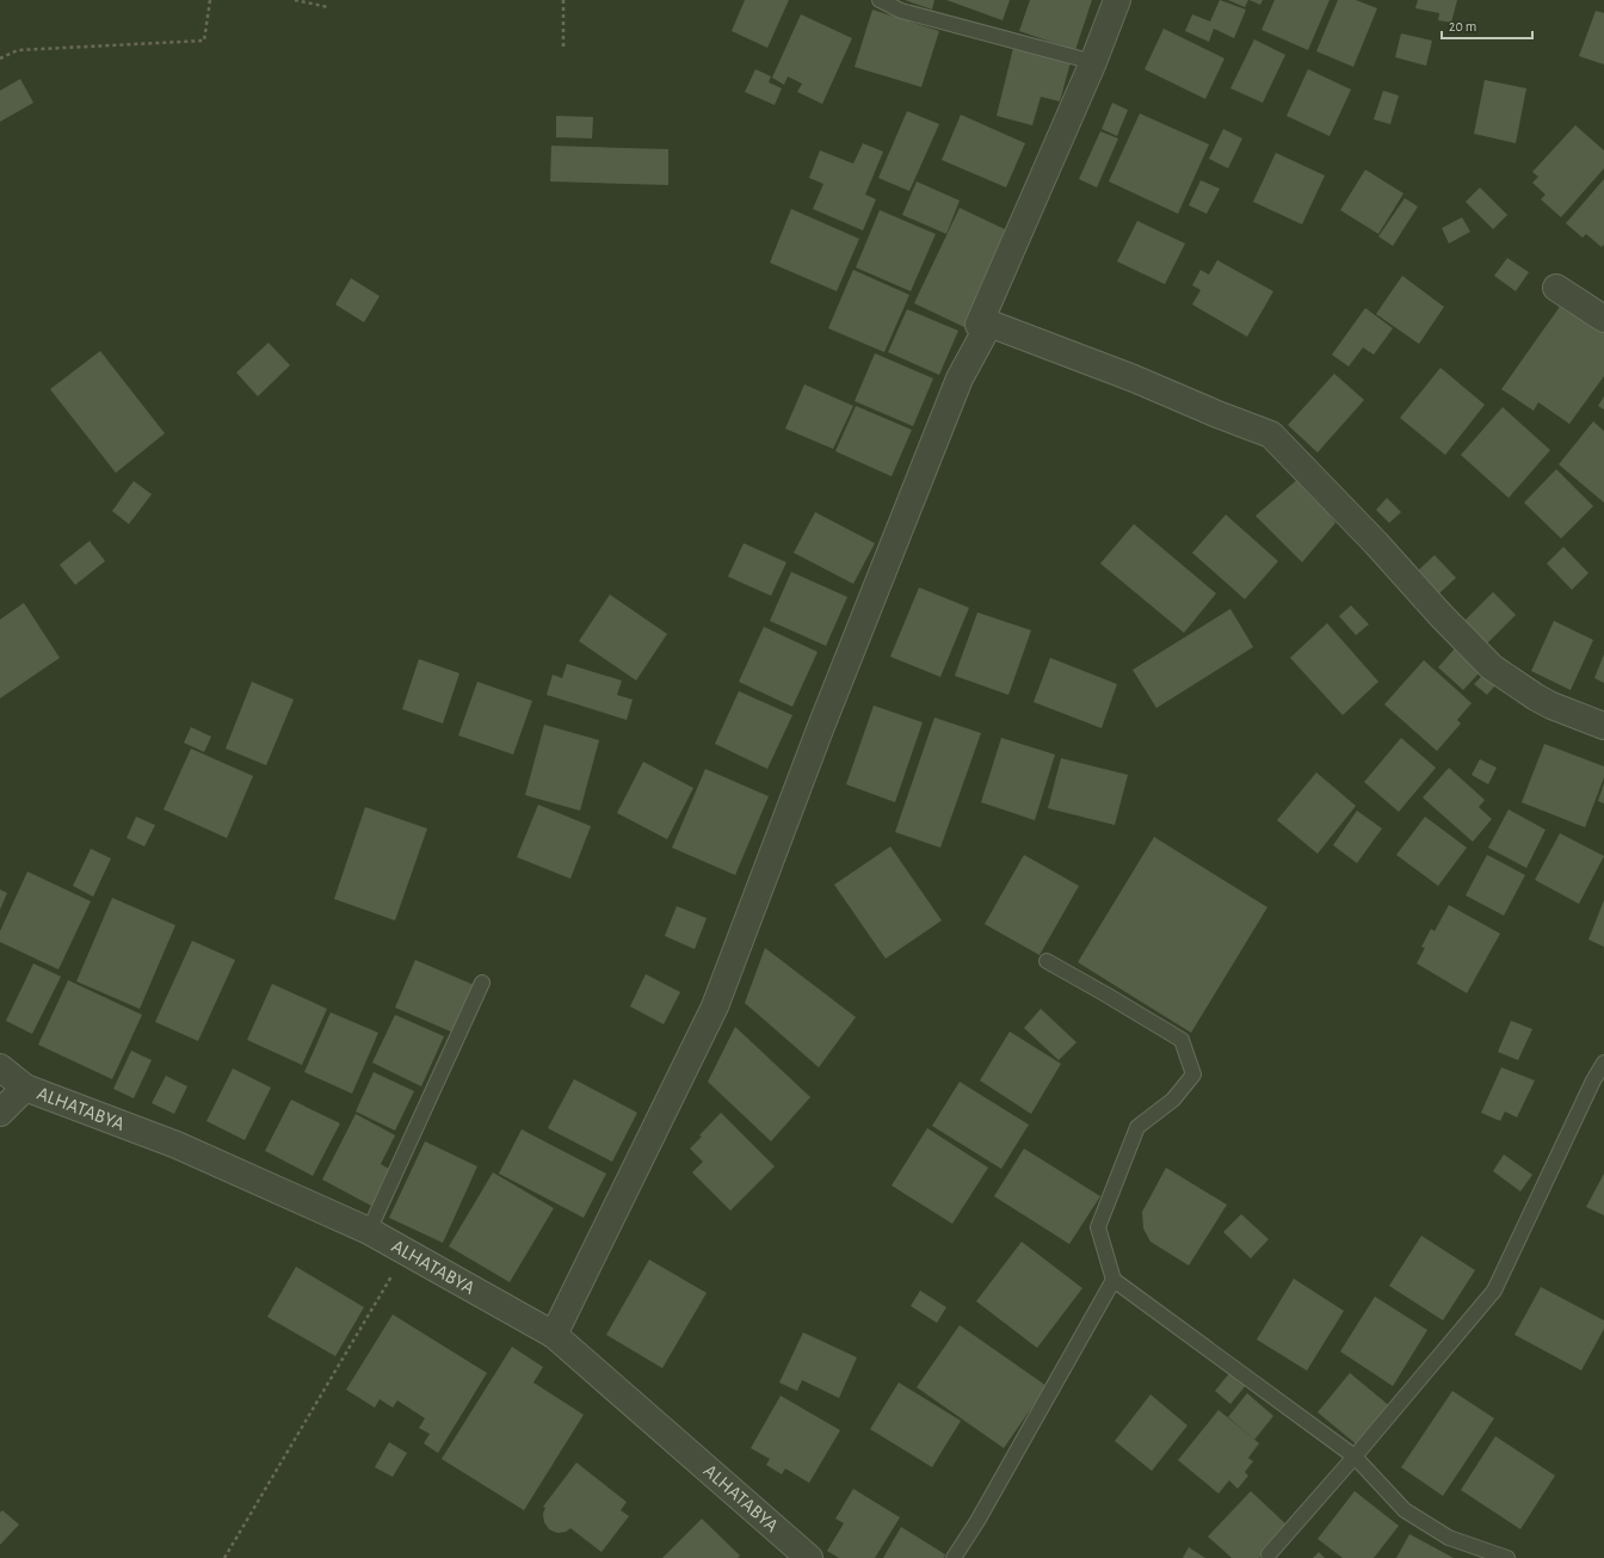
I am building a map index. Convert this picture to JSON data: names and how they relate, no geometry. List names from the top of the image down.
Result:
{
  "streets": {
    "street": ["ALHATABYA"]
  },
  "scale_bar": "20 m"
}
